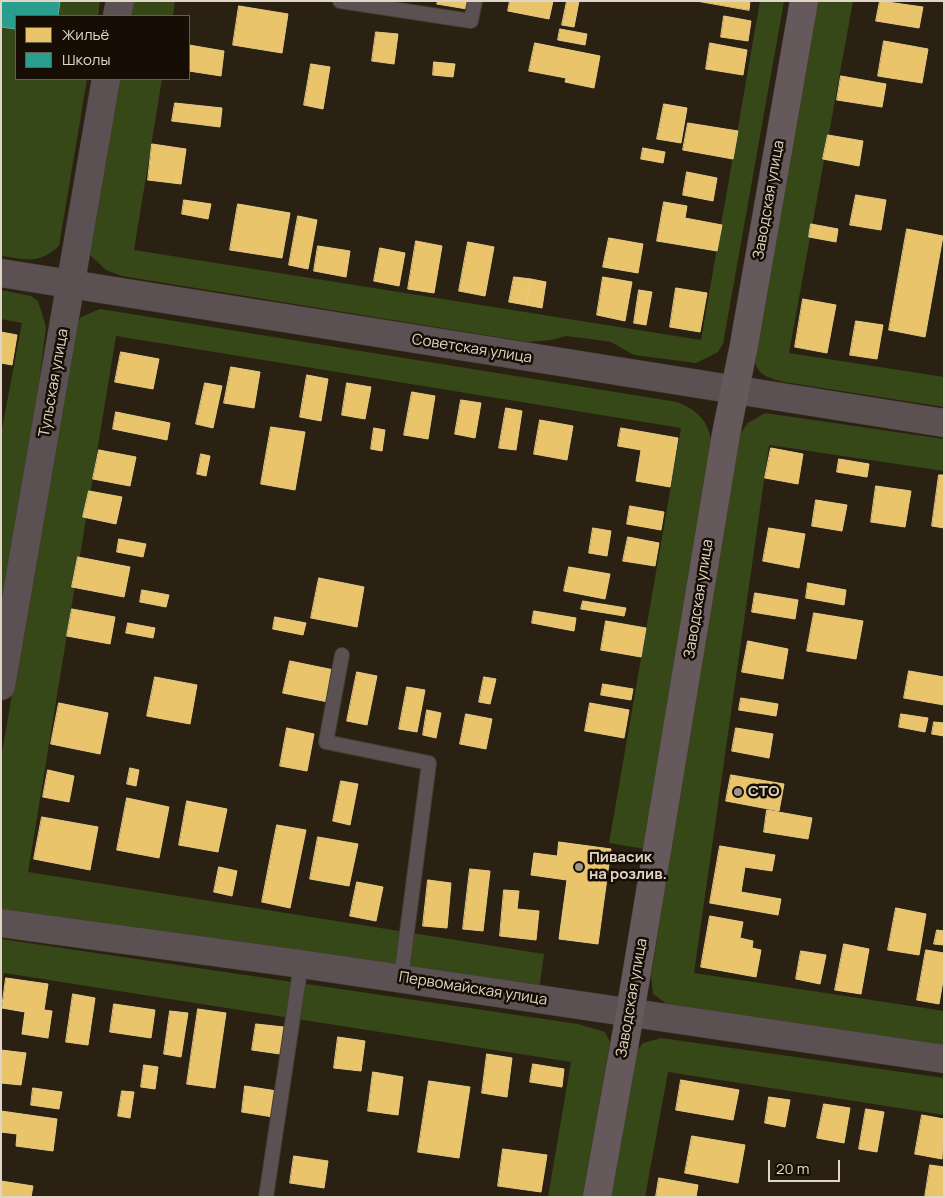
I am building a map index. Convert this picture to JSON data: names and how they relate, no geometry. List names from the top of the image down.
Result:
{
  "streets": {
    "main road": ["Заводская улица"],
    "street": ["Советская улица", "Тульская улица", "Первомайская улица"]
  },
  "crossings": [
    ["Заводская улица", "Советская улица"],
    ["Заводская улица", "Первомайская улица"],
    ["Советская улица", "Тульская улица"]
  ],
  "places": ["СТО", "Пивасик на розлив."],
  "legend": ["Жильё", "Школы"],
  "scale_bar": "20 m"
}
